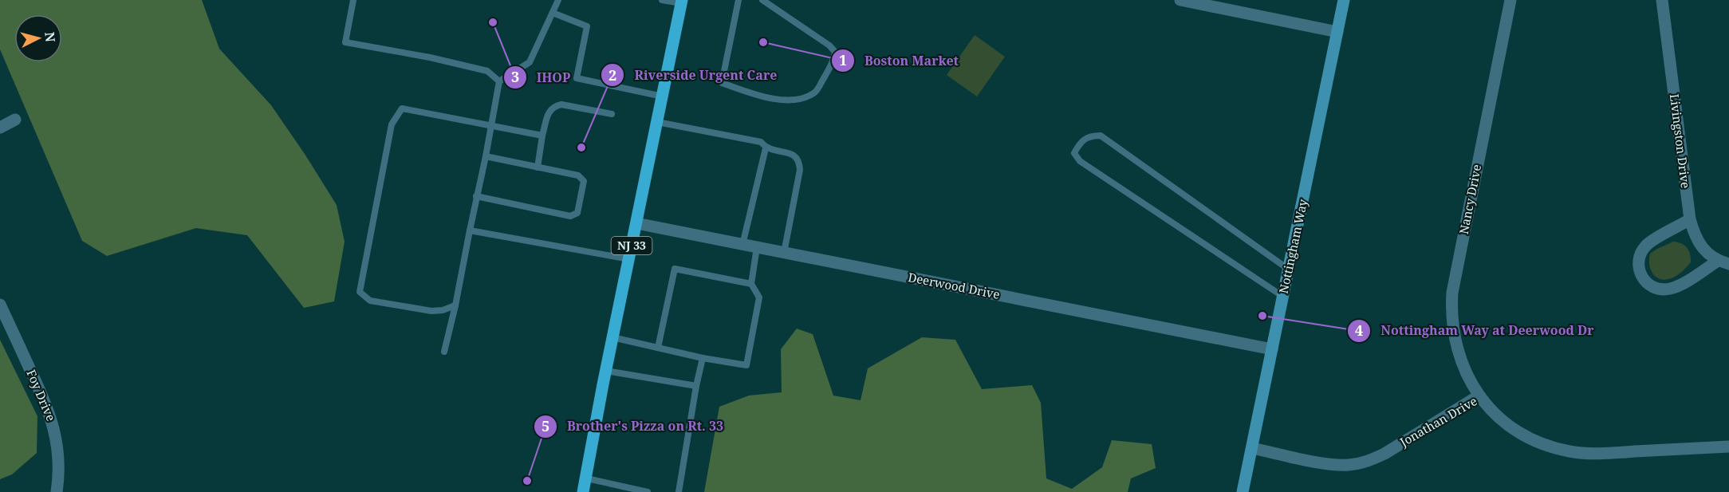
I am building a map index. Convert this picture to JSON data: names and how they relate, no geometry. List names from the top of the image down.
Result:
{
  "streets": {
    "main road": ["NJ 33"],
    "street": [
      "Livingston Drive",
      "Nancy Drive",
      "Nottingham Way",
      "Deerwood Drive",
      "Foy Drive",
      "Jonathan Drive"
    ]
  },
  "crossings": [
    ["Nancy Drive", "Jonathan Drive"],
    ["NJ 33", "Deerwood Drive"],
    ["Nottingham Way", "Deerwood Drive"],
    ["Nottingham Way", "Jonathan Drive"]
  ],
  "places": [
    "IHOP",
    "Boston Market",
    "Riverside Urgent Care",
    "Nottingham Way at Deerwood Dr",
    "Brother's Pizza on Rt. 33"
  ],
  "north": "right"
}
